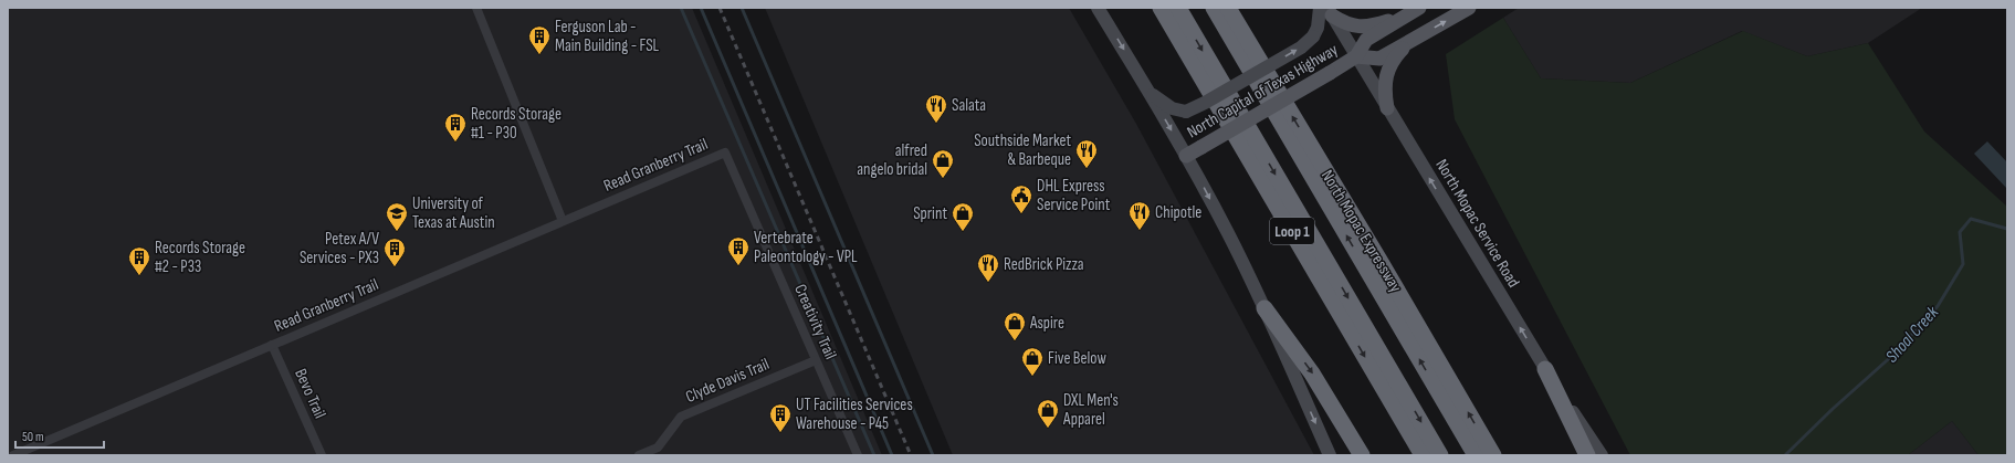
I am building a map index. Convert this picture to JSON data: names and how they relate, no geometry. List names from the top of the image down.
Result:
{
  "streets": {
    "highway": ["Loop 1", "North Mopac Expressway"],
    "main road": ["North Capital of Texas Highway", "North Mopac Service Road"],
    "street": [
      "Read Granberry Trail",
      "Creativity Trail",
      "Clyde Davis Trail",
      "Bevo Trail"
    ]
  },
  "crossings": [
    ["North Capital of Texas Highway", "North Mopac Service Road"],
    ["Read Granberry Trail", "Creativity Trail"],
    ["Read Granberry Trail", "Bevo Trail"],
    ["Creativity Trail", "Clyde Davis Trail"]
  ],
  "one_way": ["North Mopac Service Road"],
  "water": ["Shoal Creek"],
  "places": {
    "building": [
      "Ferguson Lab - Main Building - FSL",
      "Records Storage #1 - P30",
      "Vertebrate Paleontology - VPL",
      "Petex A/V Services - PX3",
      "Records Storage #2 - P33",
      "UT Facilities Services Warehouse - P45"
    ],
    "restaurant": [
      "Salata",
      "Southside Market & Barbeque",
      "Chipotle",
      "RedBrick Pizza"
    ],
    "shop": [
      "alfred angelo bridal",
      "Sprint",
      "Aspire",
      "Five Below",
      "DXL Men's Apparel"
    ],
    "public building": ["DHL Express Service Point"],
    "school or university": ["University of Texas at Austin"]
  },
  "scale_bar": "50 m"
}
